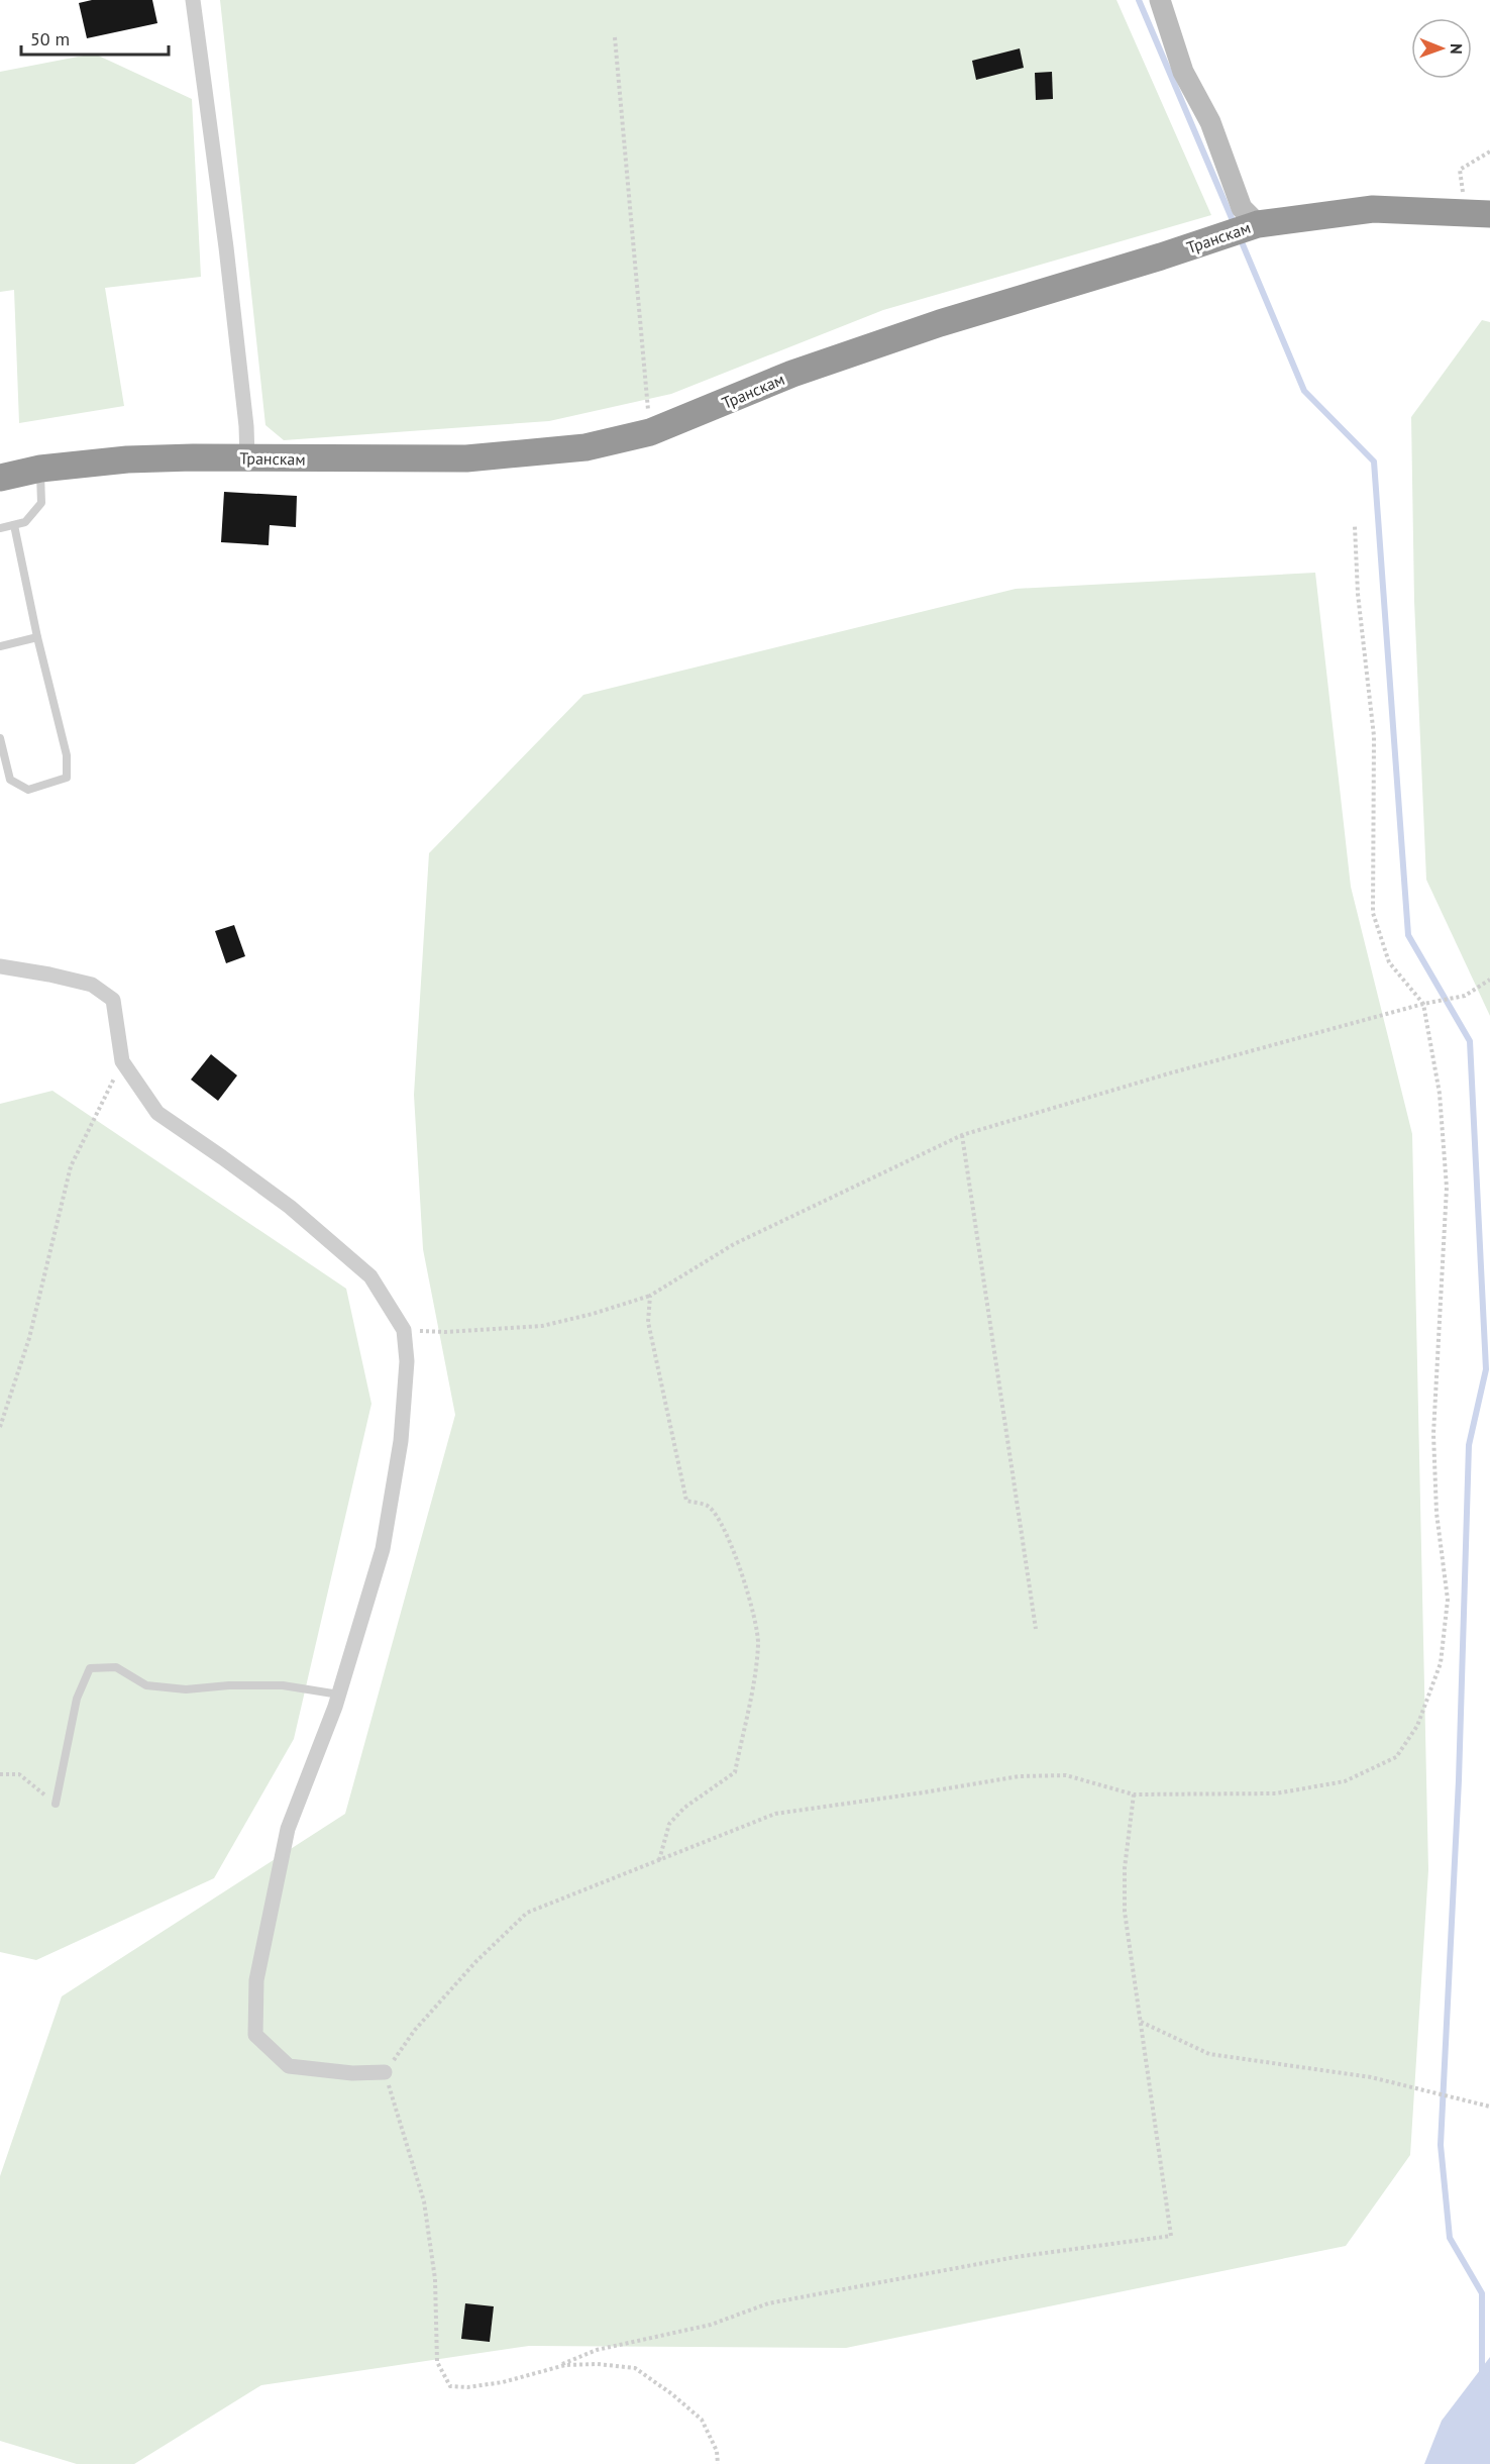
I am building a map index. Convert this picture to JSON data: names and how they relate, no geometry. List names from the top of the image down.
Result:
{
  "streets": {
    "highway": ["Транскам"]
  },
  "scale_bar": "50 m",
  "north": "right"
}
